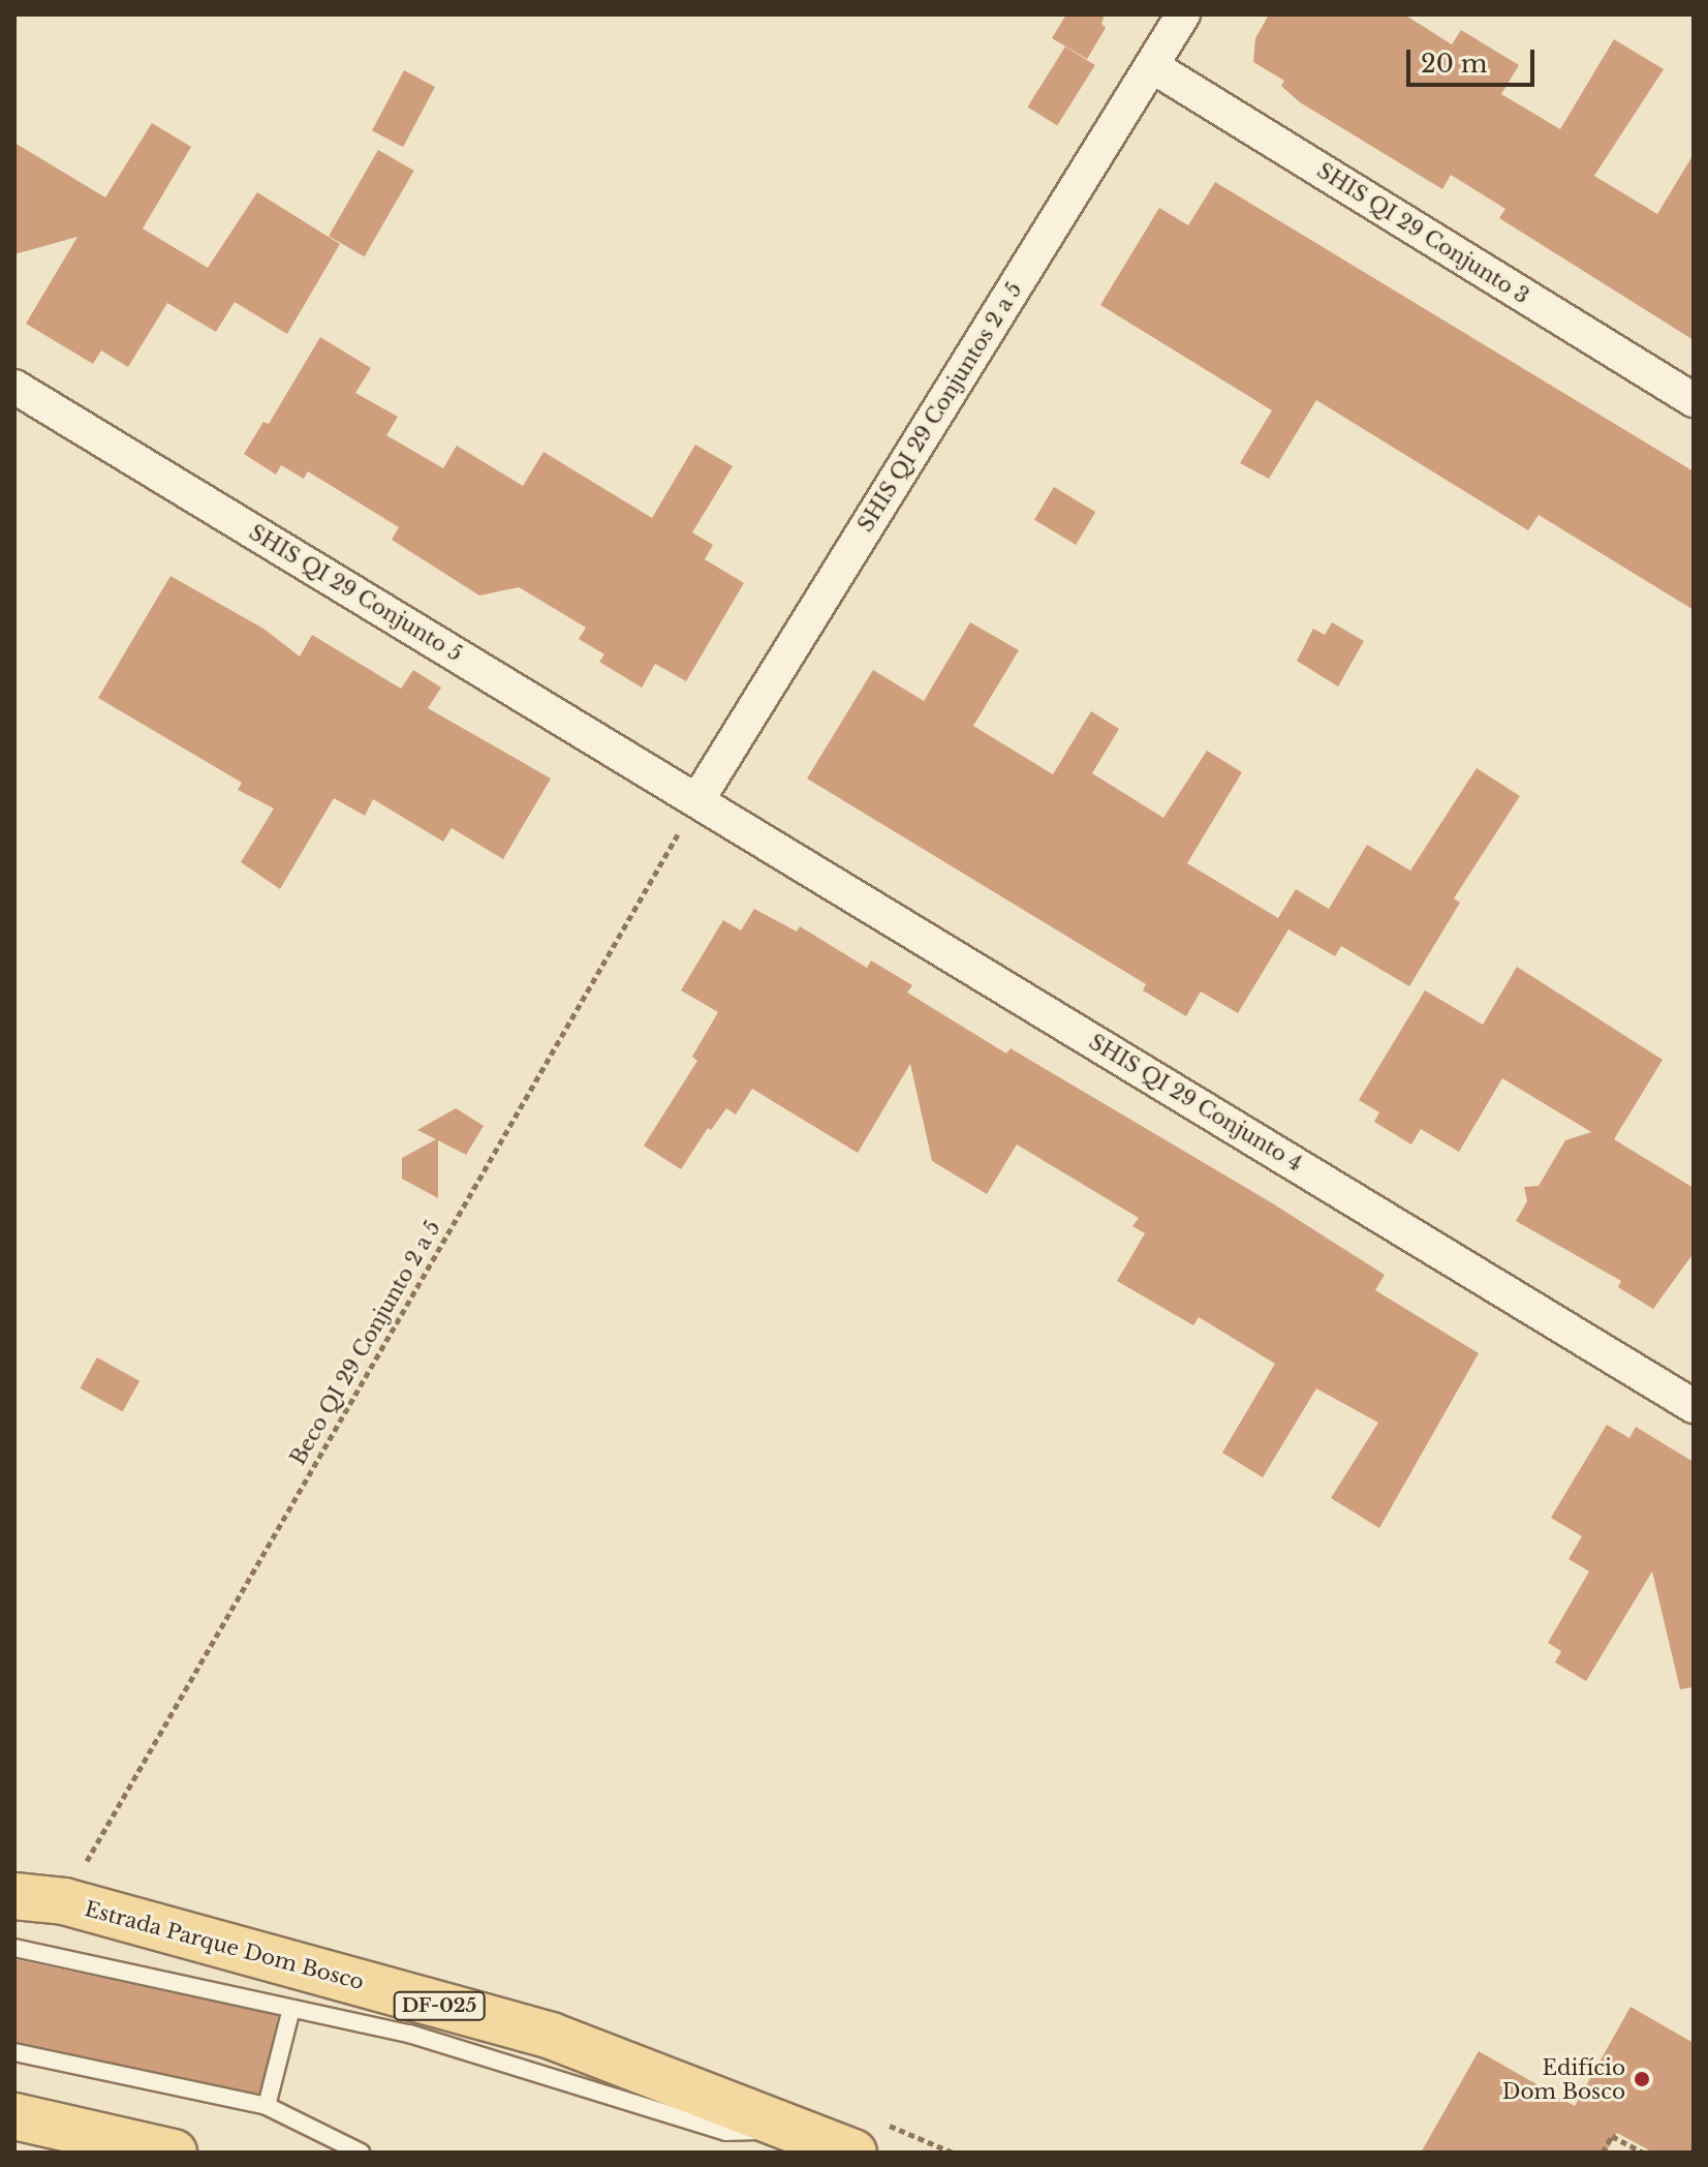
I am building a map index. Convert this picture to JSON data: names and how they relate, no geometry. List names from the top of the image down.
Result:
{
  "streets": {
    "main road": ["Estrada Parque Dom Bosco", "DF-025"],
    "street": [
      "SHIS QI 29 Conjunto 3",
      "SHIS QI 29 Conjuntos 2 a 5",
      "SHIS QI 29 Conjunto 5",
      "SHIS QI 29 Conjunto 4"
    ],
    "path": ["Beco QI 29 Conjunto 2 a 5"]
  },
  "crossings": [
    ["SHIS QI 29 Conjunto 3", "SHIS QI 29 Conjuntos 2 a 5"],
    ["SHIS QI 29 Conjuntos 2 a 5", "SHIS QI 29 Conjunto 5"],
    ["SHIS QI 29 Conjuntos 2 a 5", "SHIS QI 29 Conjunto 4"],
    ["SHIS QI 29 Conjuntos 2 a 5", "Beco QI 29 Conjunto 2 a 5"],
    ["SHIS QI 29 Conjunto 5", "SHIS QI 29 Conjunto 4"],
    ["SHIS QI 29 Conjunto 5", "Beco QI 29 Conjunto 2 a 5"],
    ["SHIS QI 29 Conjunto 4", "Beco QI 29 Conjunto 2 a 5"],
    ["Beco QI 29 Conjunto 2 a 5", "Estrada Parque Dom Bosco"]
  ],
  "places": ["Edifício Dom Bosco"],
  "scale_bar": "20 m"
}
